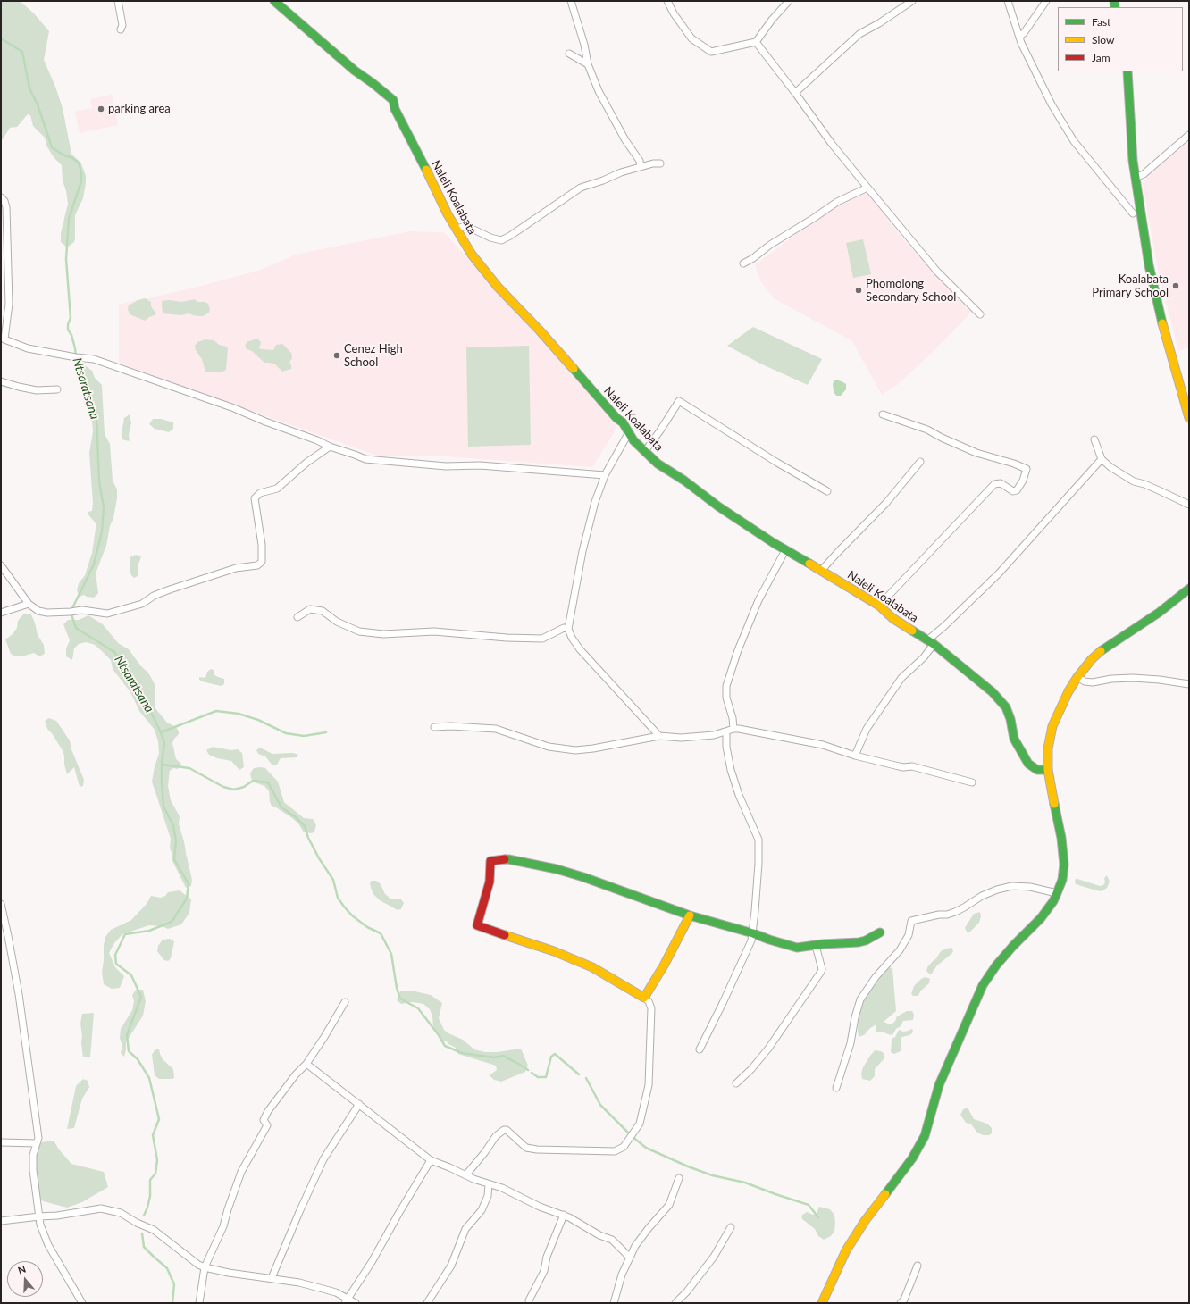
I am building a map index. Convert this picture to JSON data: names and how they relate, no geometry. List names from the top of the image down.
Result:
{
  "streets": {
    "street": ["Naleli Koalabata"]
  },
  "water": ["Ntsaratsana"],
  "places": [
    "parking area",
    "Koalabata Primary School",
    "Phomolong Secondary School",
    "Cenez High School"
  ],
  "legend": ["Fast", "Slow", "Jam"],
  "north": "top"
}
